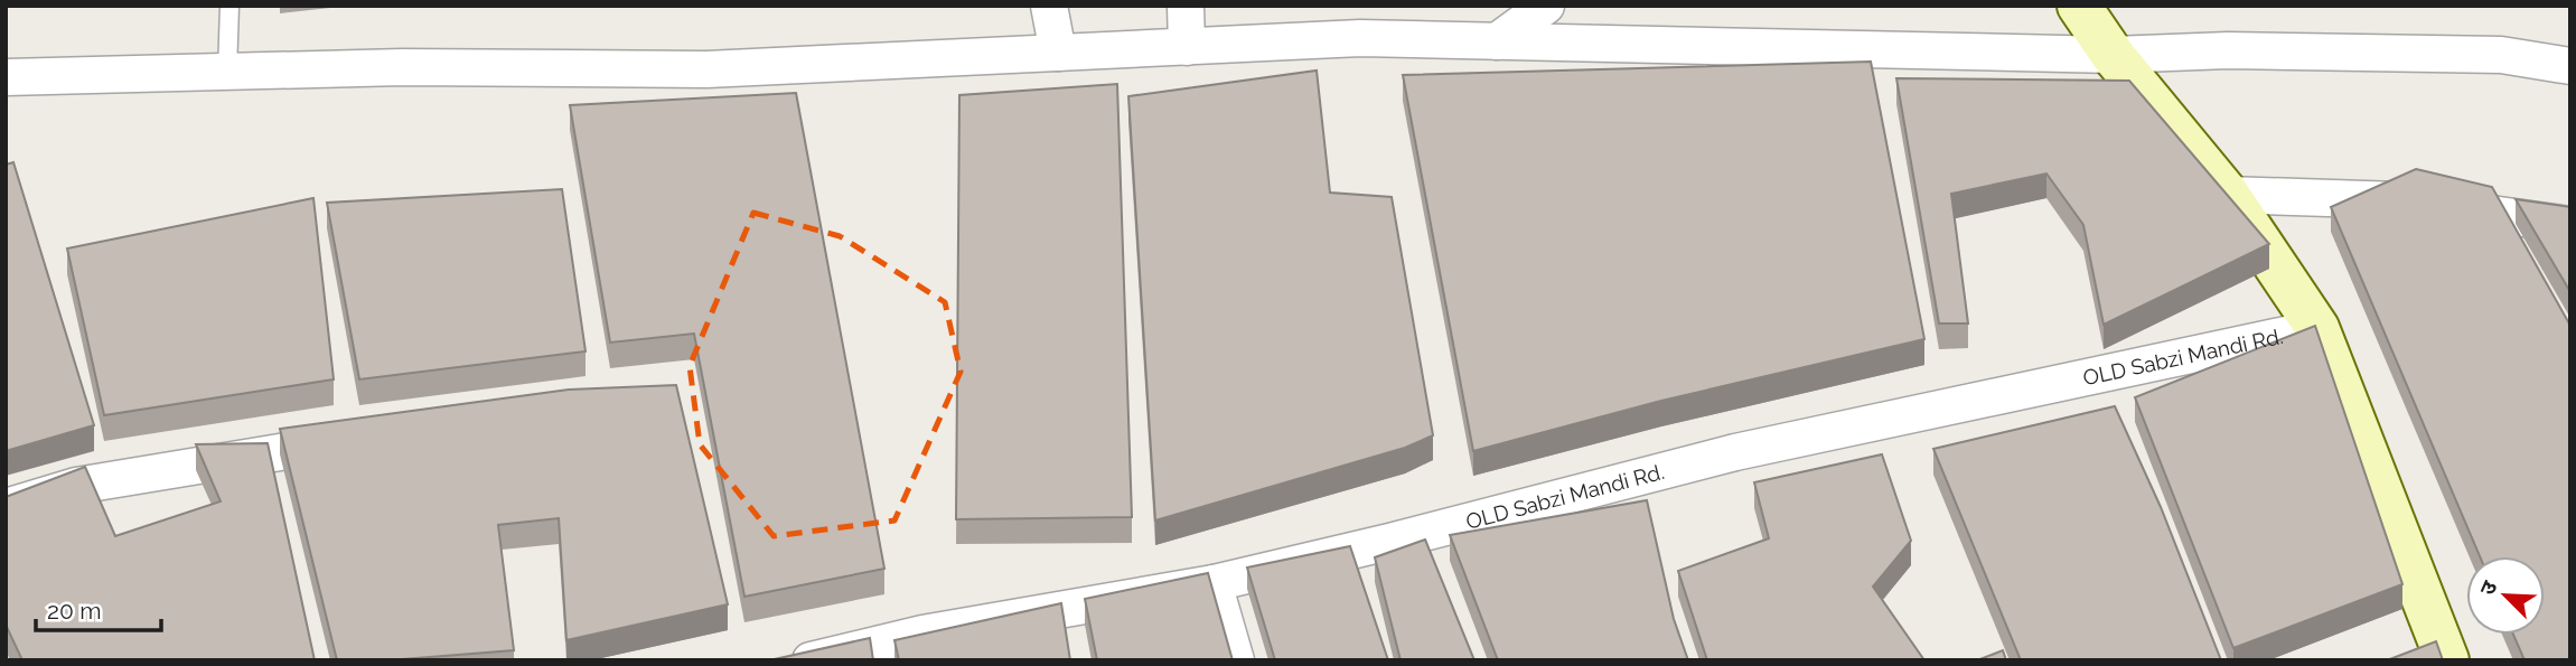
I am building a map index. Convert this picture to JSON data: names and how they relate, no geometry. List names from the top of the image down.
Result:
{
  "streets": {
    "street": ["OLD Sabzi Mandi Rd."]
  },
  "scale_bar": "20 m",
  "north": "top left"
}
